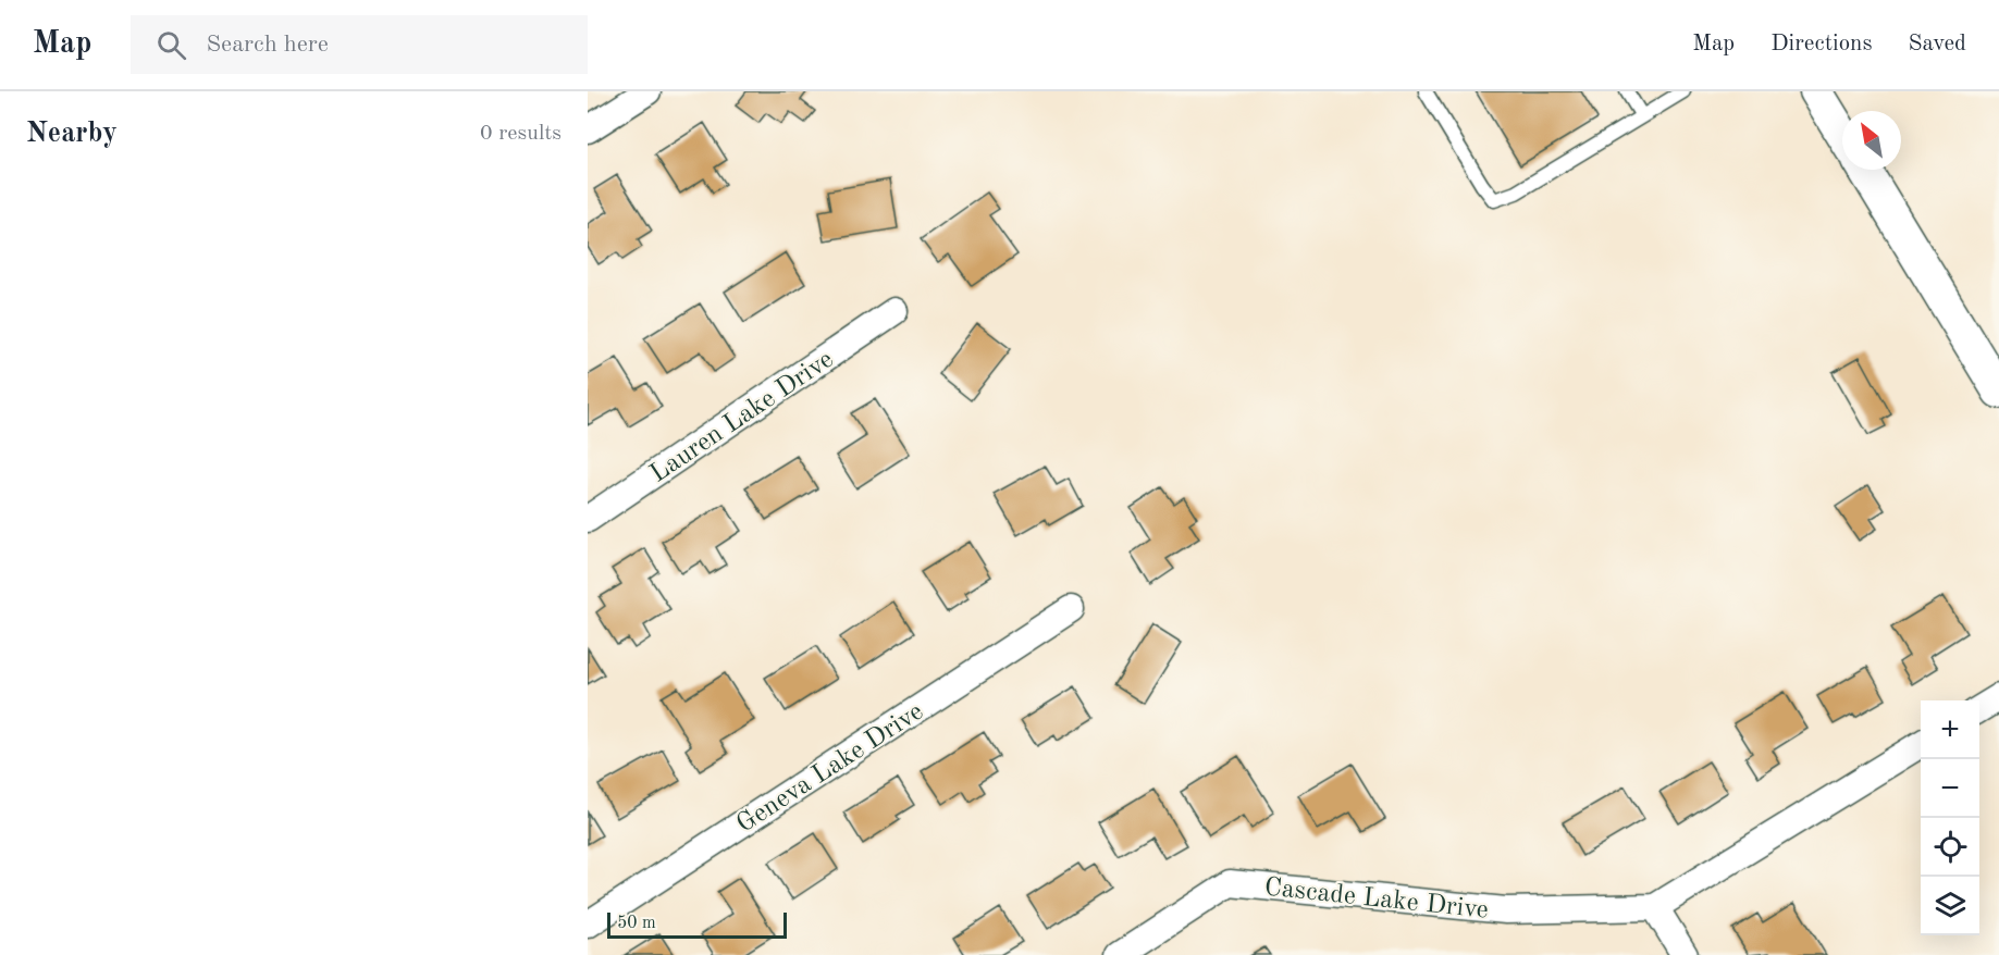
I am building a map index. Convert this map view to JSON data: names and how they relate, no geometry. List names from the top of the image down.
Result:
{
  "streets": {
    "street": ["Lauren Lake Drive", "Geneva Lake Drive", "Cascade Lake Drive"]
  },
  "scale_bar": "50 m",
  "north": "top left",
  "page": {
    "header": "Map",
    "search": "Search here",
    "nav": ["Map", "Directions", "Saved"],
    "heading": ["Nearby", "0 results"],
    "map_buttons": ["+", "−"],
    "scale": "50 m"
  }
}
